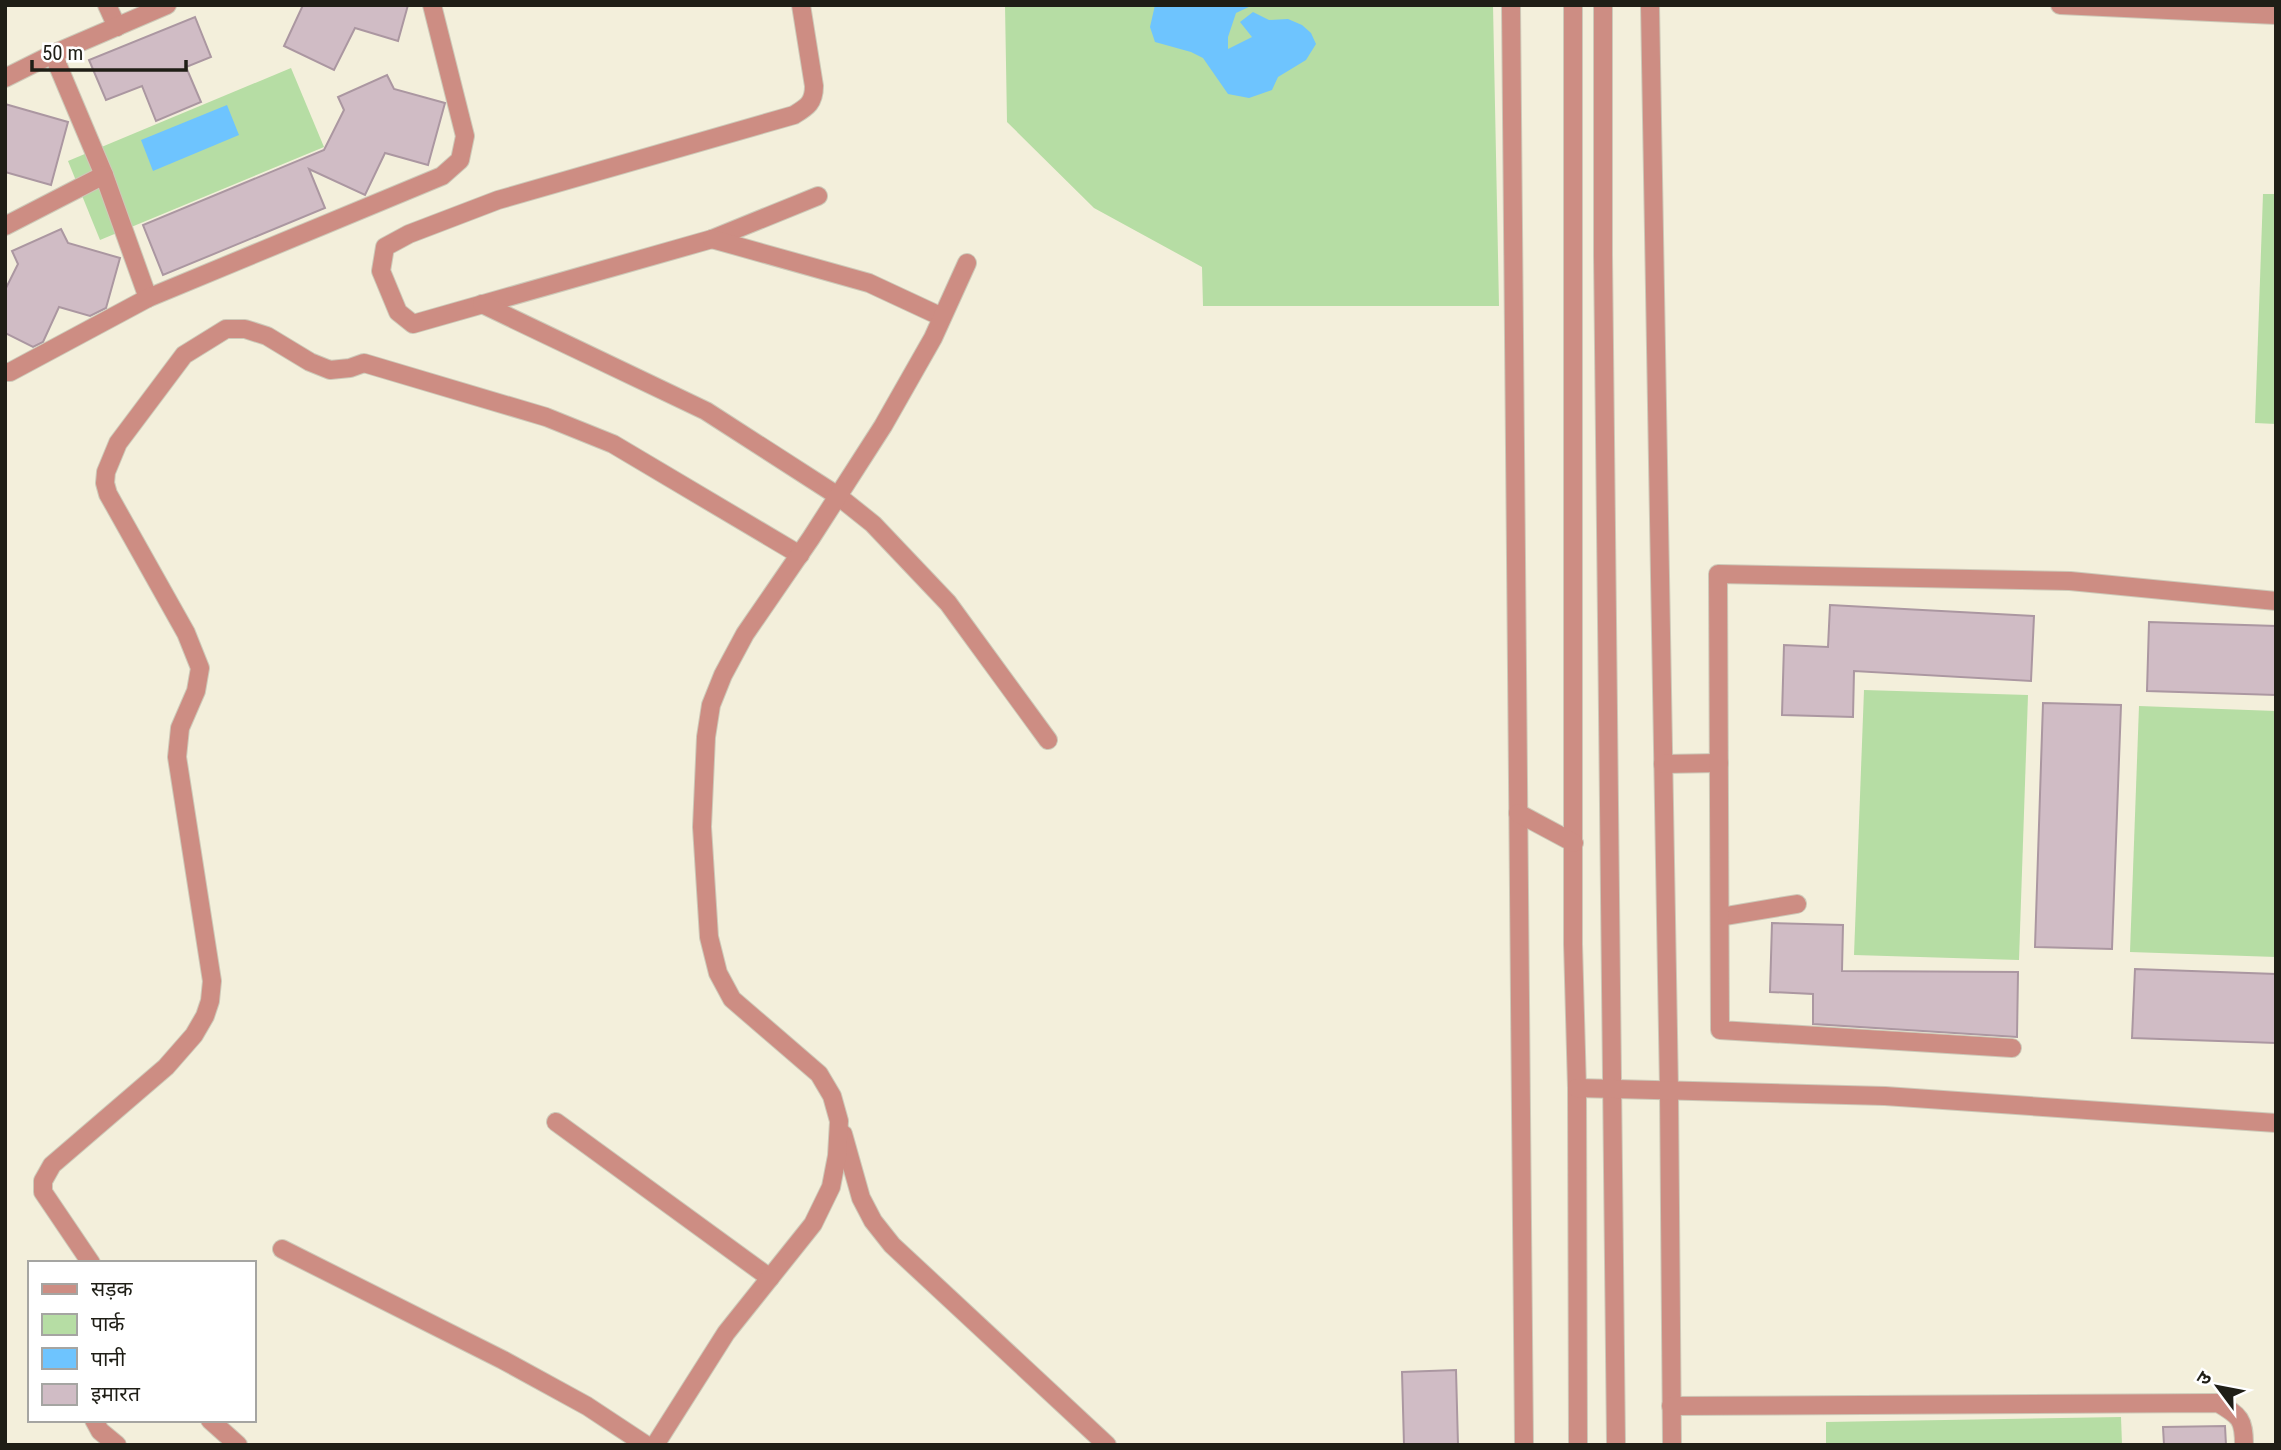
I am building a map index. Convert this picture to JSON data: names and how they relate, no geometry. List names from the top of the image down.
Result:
{
  "legend": [
    "सड़क",
    "पार्क",
    "पानी",
    "इमारत"
  ],
  "scale_bar": "50 m",
  "north": "top left"
}
